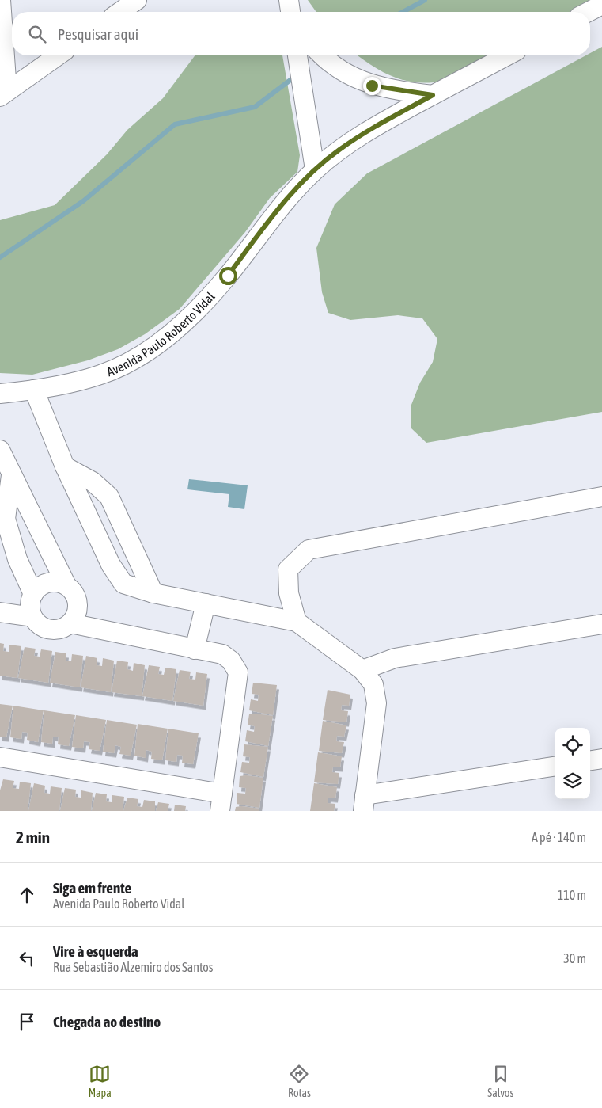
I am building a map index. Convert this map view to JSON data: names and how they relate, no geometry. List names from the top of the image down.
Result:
{
  "streets": {
    "street": ["Avenida Paulo Roberto Vidal"]
  },
  "page": {
    "search": "Pesquisar aqui",
    "heading": ["2 min", "A pé · 140 m"],
    "list": [
      ["Siga em frente", "Avenida Paulo Roberto Vidal", "110 m"],
      ["Vire à esquerda", "Rua Sebastião Alzemiro dos Santos", "30 m"],
      "Chegada ao destino"
    ],
    "nav": ["Mapa", "Rotas", "Salvos"]
  }
}
